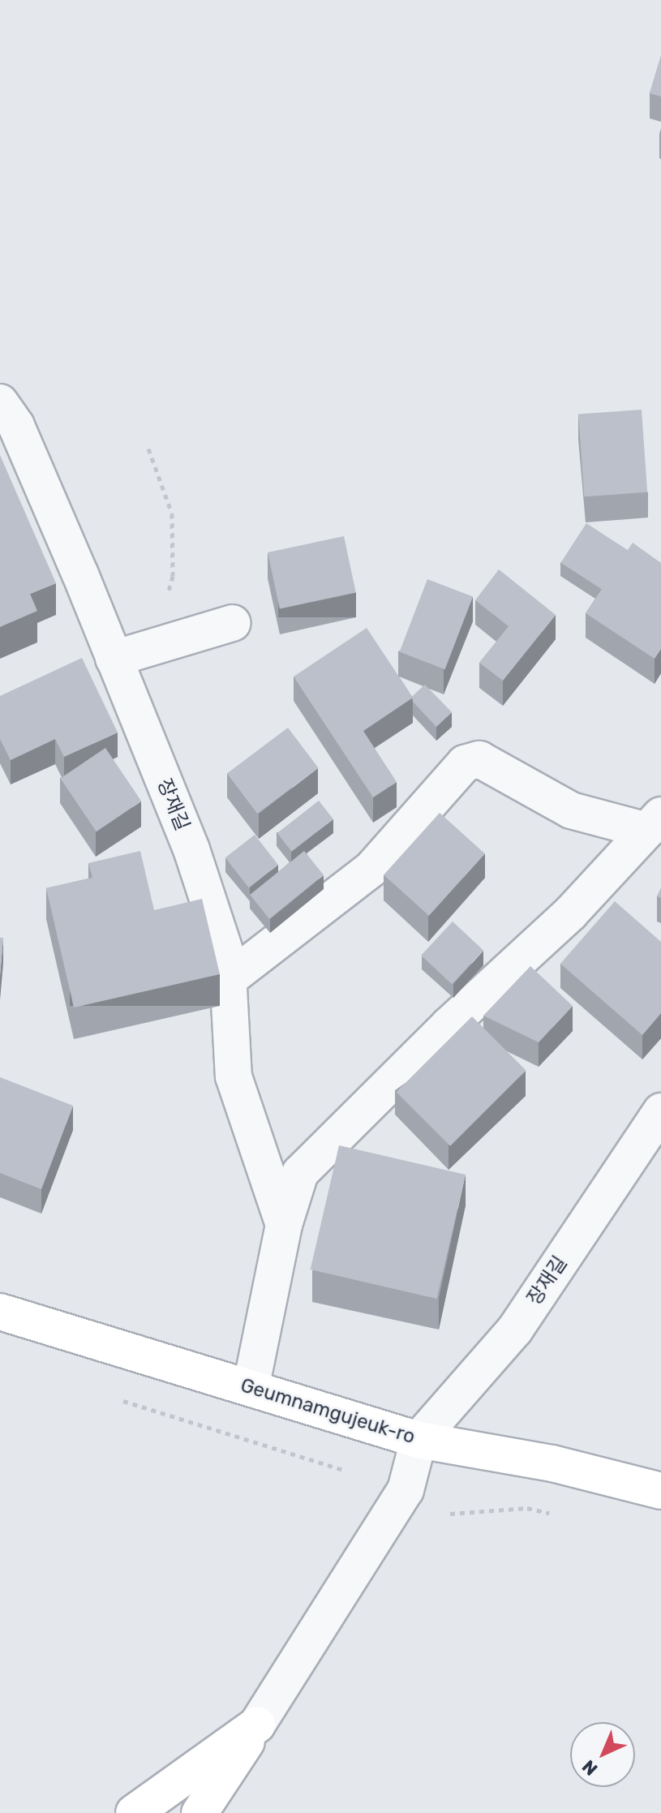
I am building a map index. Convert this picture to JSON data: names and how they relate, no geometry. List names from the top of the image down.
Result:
{
  "streets": {
    "main road": ["Geumnamgujeuk-ro"],
    "street": ["장재길"]
  },
  "crossings": [
    ["장재길", "Geumnamgujeuk-ro"]
  ],
  "north": "bottom left"
}
